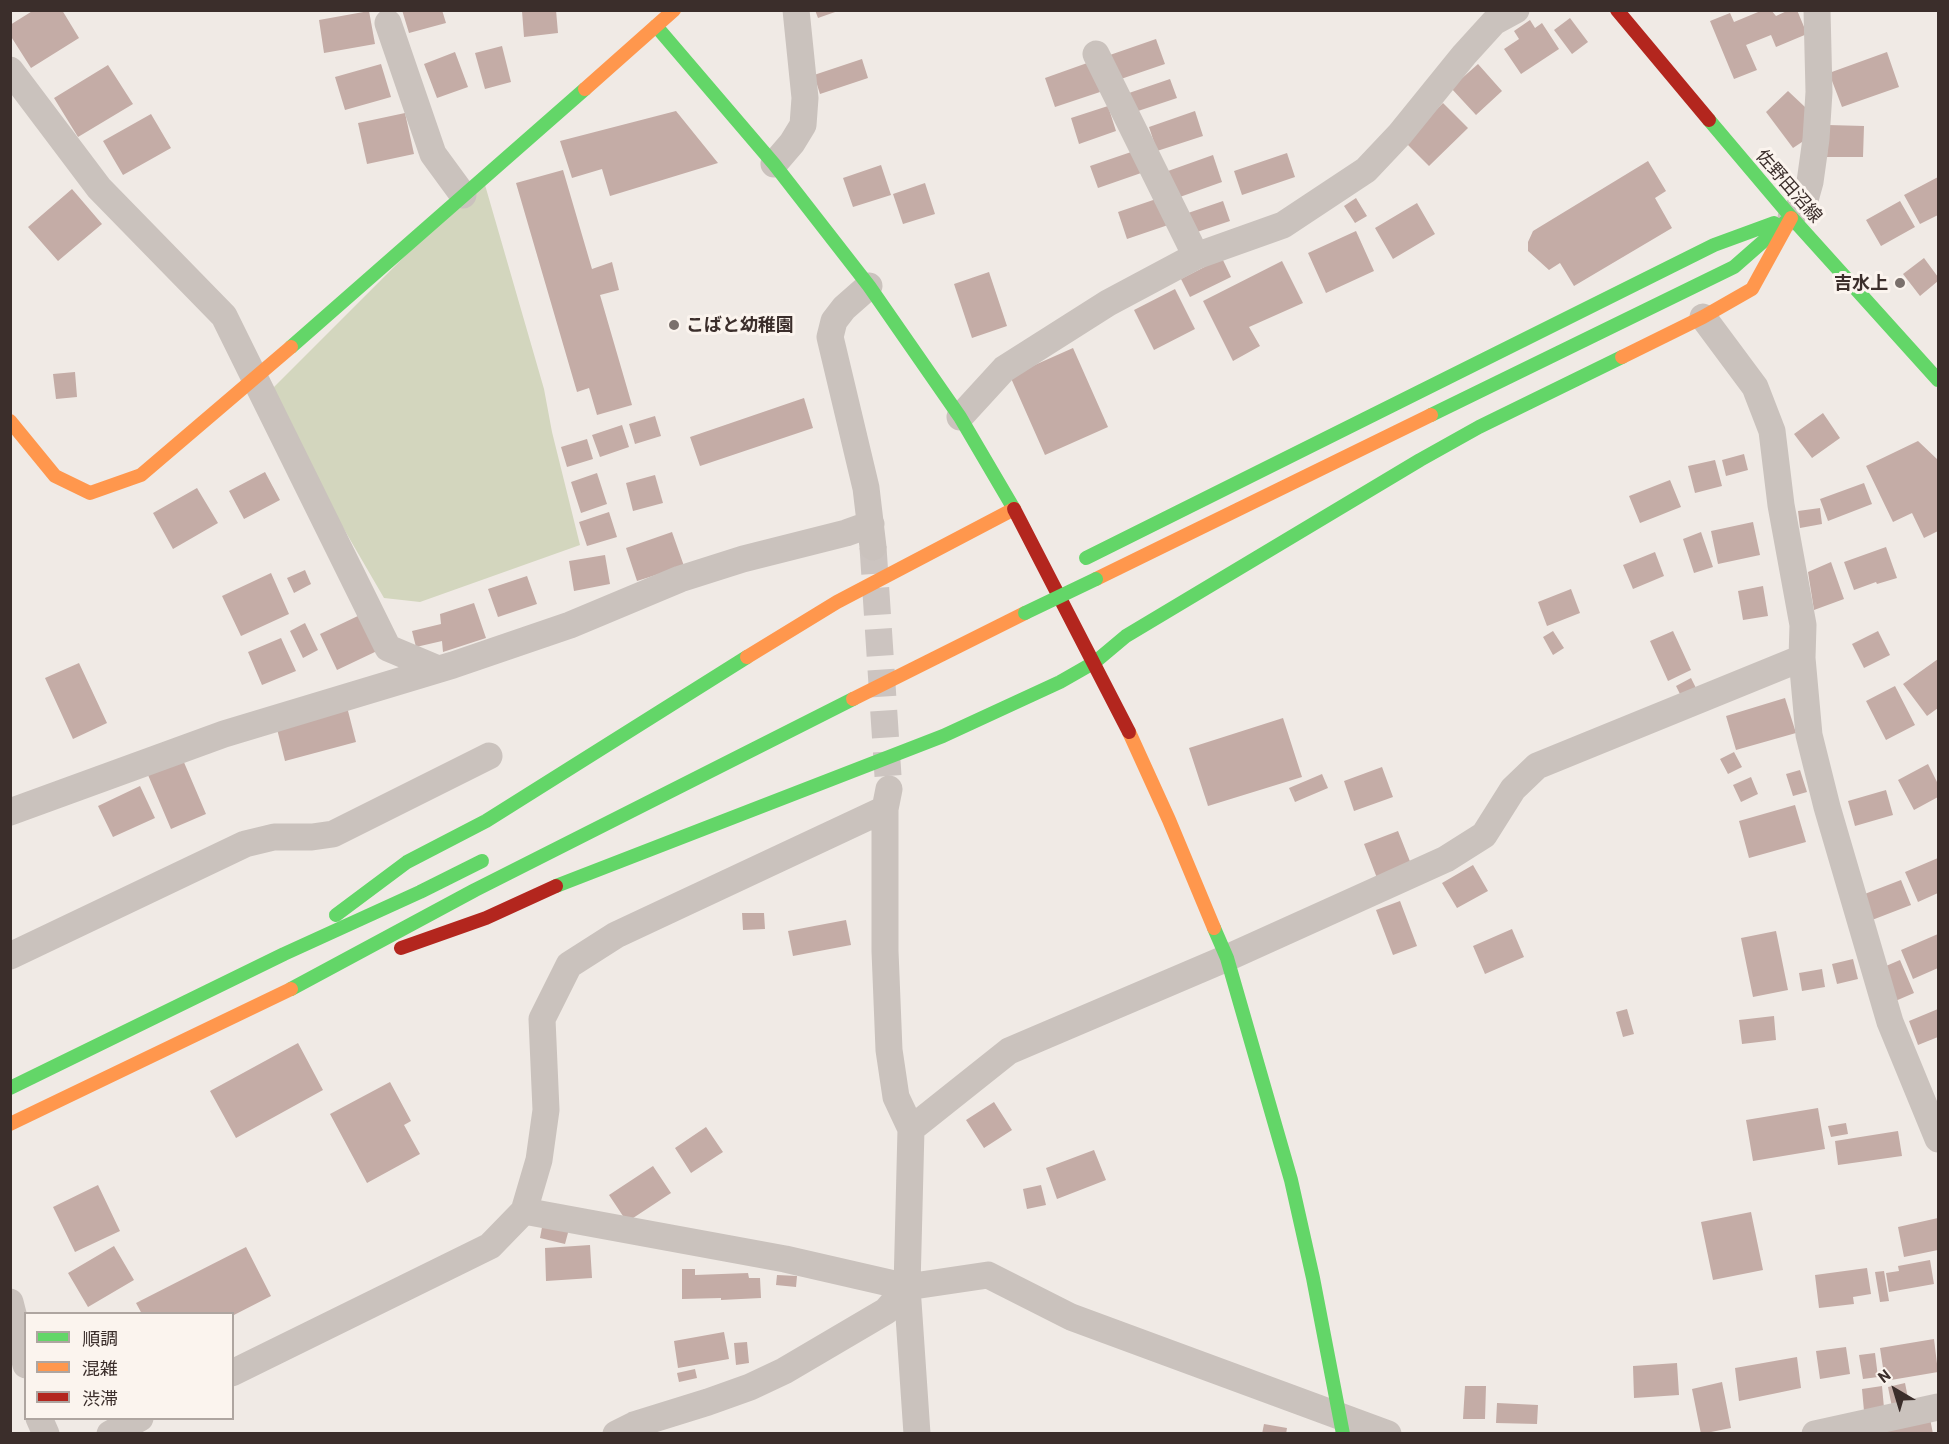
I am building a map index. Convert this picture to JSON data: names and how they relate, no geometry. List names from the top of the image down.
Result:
{
  "streets": {
    "main road": ["佐野田沼線"]
  },
  "places": ["吉水上", "こばと幼稚園"],
  "legend": ["順調", "混雑", "渋滞"],
  "north": "top left"
}
